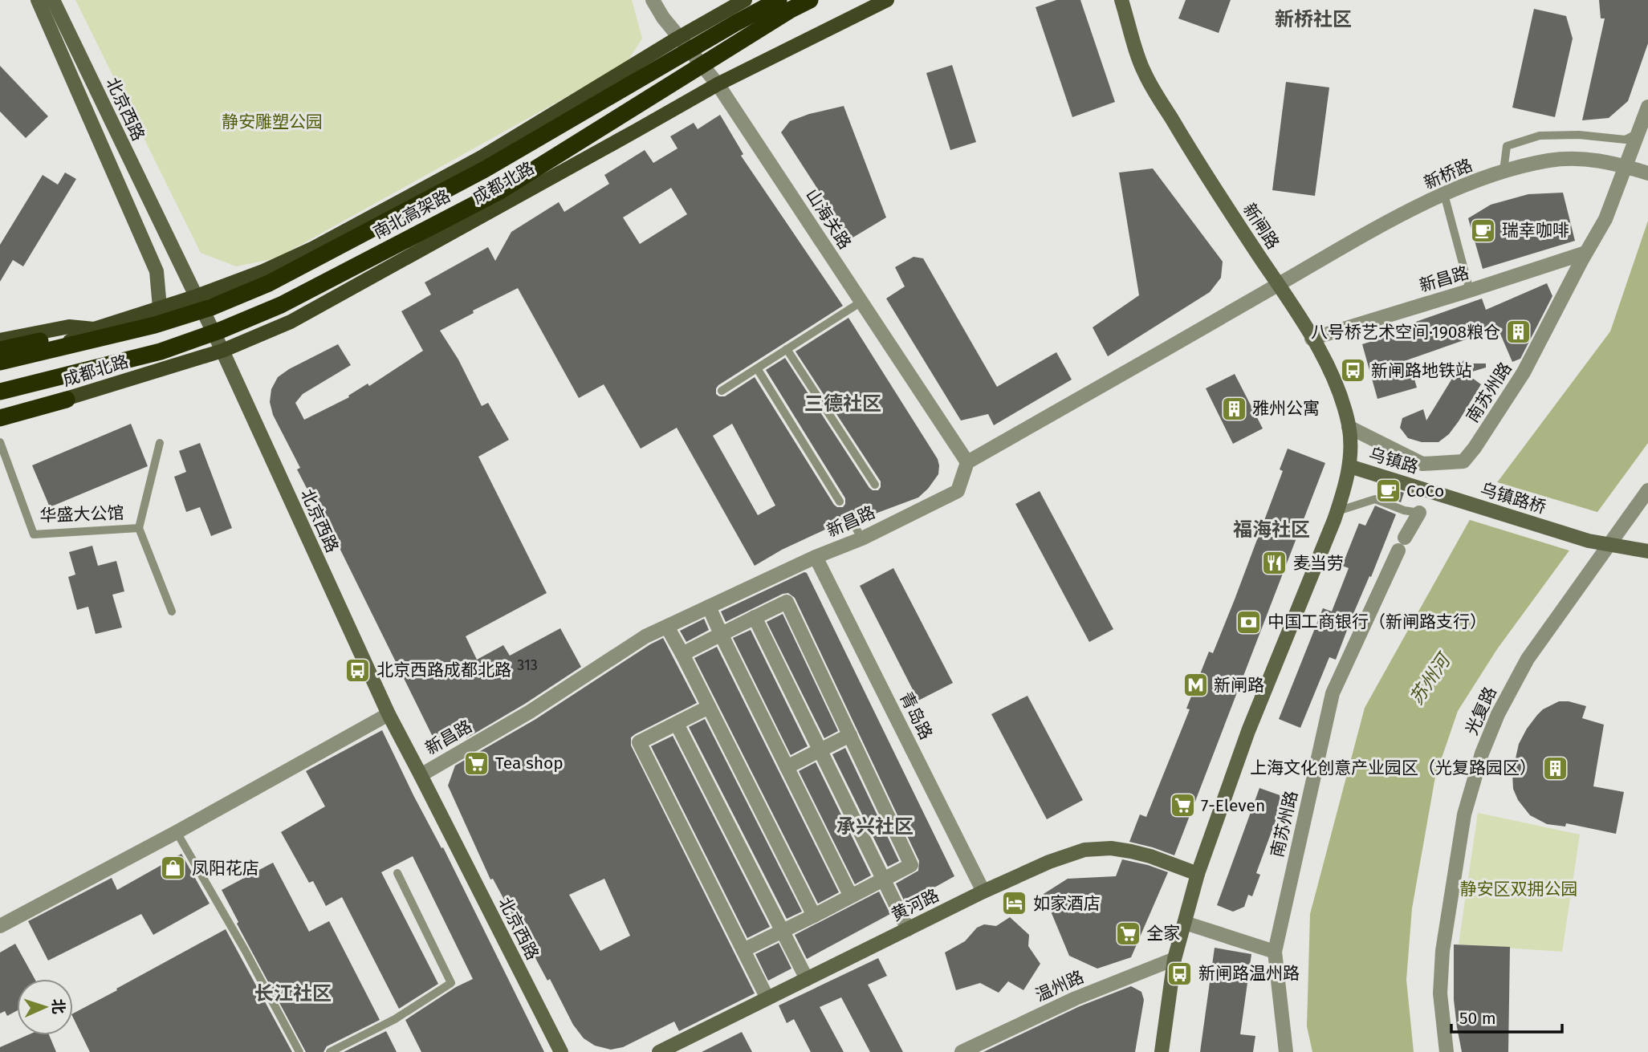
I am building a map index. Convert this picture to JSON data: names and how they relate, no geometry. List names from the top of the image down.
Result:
{
  "streets": {
    "highway": ["南北高架路"],
    "main road": [
      "北京西路",
      "成都北路",
      "新闸路",
      "乌镇路",
      "乌镇路桥",
      "黄河路"
    ],
    "street": [
      "新桥路",
      "山海关路",
      "新昌路",
      "南苏州路",
      "光复路",
      "青岛路",
      "温州路"
    ],
    "lane": ["华盛大公馆"]
  },
  "crossings": [
    ["北京西路", "成都北路"],
    ["北京西路", "新昌路"],
    ["新桥路", "新闸路"],
    ["成都北路", "南北高架路"],
    ["成都北路", "山海关路"],
    ["山海关路", "新昌路"],
    ["新闸路", "新昌路"],
    ["新闸路", "南苏州路"],
    ["新闸路", "乌镇路"],
    ["新闸路", "黄河路"],
    ["新闸路", "温州路"],
    ["新昌路", "南苏州路"],
    ["新昌路", "青岛路"],
    ["乌镇路", "乌镇路桥"],
    ["乌镇路桥", "光复路"],
    ["青岛路", "黄河路"]
  ],
  "districts": [
    "新桥社区",
    "三德社区",
    "福海社区",
    "承兴社区",
    "长江社区"
  ],
  "water": ["苏州河"],
  "parks": ["静安雕塑公园", "静安区双拥公园"],
  "places": {
    "cafe": ["瑞幸咖啡", "CoCo"],
    "building": ["八号桥艺术空间·1908粮仓", "雅州公寓", "上海文化创意产业园区（光复路园区）"],
    "bus stop": ["新闸路地铁站", "北京西路成都北路", "新闸路温州路"],
    "restaurant": ["麦当劳"],
    "bank": ["中国工商银行（新闸路支行）"],
    "metro station": ["新闸路"],
    "supermarket": ["Tea shop", "7-Eleven", "全家"],
    "shop": ["凤阳花店"],
    "hotel": ["如家酒店"]
  },
  "house_numbers": ["313"],
  "scale_bar": "50 m",
  "north": "right"
}
